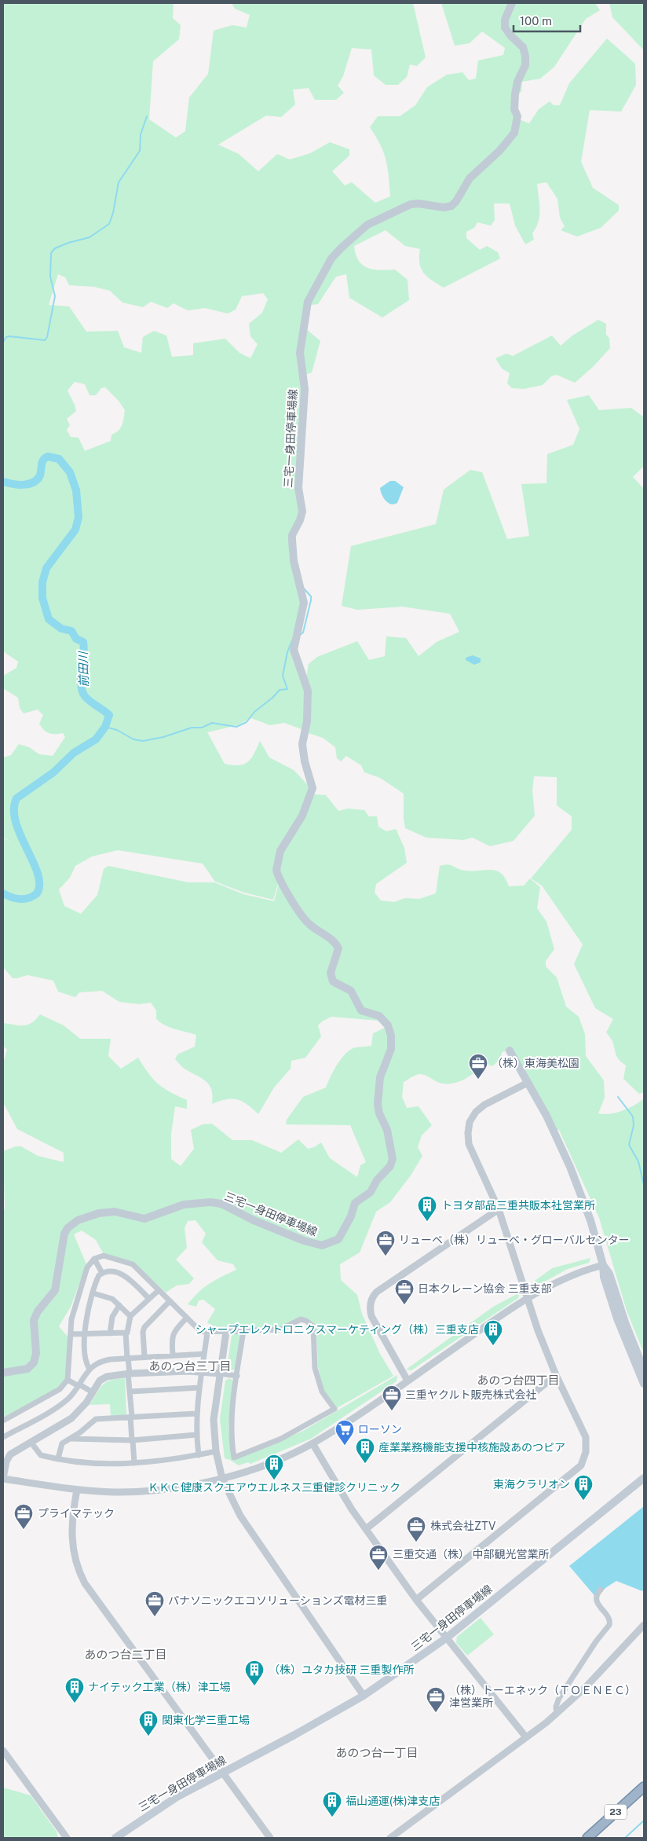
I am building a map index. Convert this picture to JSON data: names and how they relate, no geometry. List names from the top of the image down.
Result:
{
  "streets": {
    "highway": ["23"],
    "main road": ["三宅一身田停車場線"]
  },
  "districts": [
    "あのつ台三丁目",
    "あのつ台四丁目",
    "あのつ台二丁目",
    "あのつ台一丁目"
  ],
  "water": ["前田川"],
  "places": {
    "office": [
      "（株）東海美松園",
      "リューベ（株）リューベ・グローバルセンター",
      "日本クレーン協会 三重支部",
      "三重ヤクルト販売株式会社",
      "プライマテック",
      "株式会社ZTV",
      "三重交通（株） 中部観光営業所",
      "パナソニックエコソリューションズ電材三重",
      "（株）トーエネック（ＴＯＥＮＥＣ） 津営業所"
    ],
    "building": [
      "トヨタ部品三重共販本社営業所",
      "シャープエレクトロニクスマーケティング（株）三重支店",
      "産業業務機能支援中核施設あのつピア",
      "ＫＫＣ健康スクエアウエルネス三重健診クリニック",
      "東海クラリオン",
      "（株）ユタカ技研 三重製作所",
      "ナイテック工業（株）津工場",
      "関東化学三重工場",
      "福山通運(株)津支店"
    ],
    "supermarket": ["ローソン"]
  },
  "scale_bar": "100 m"
}
